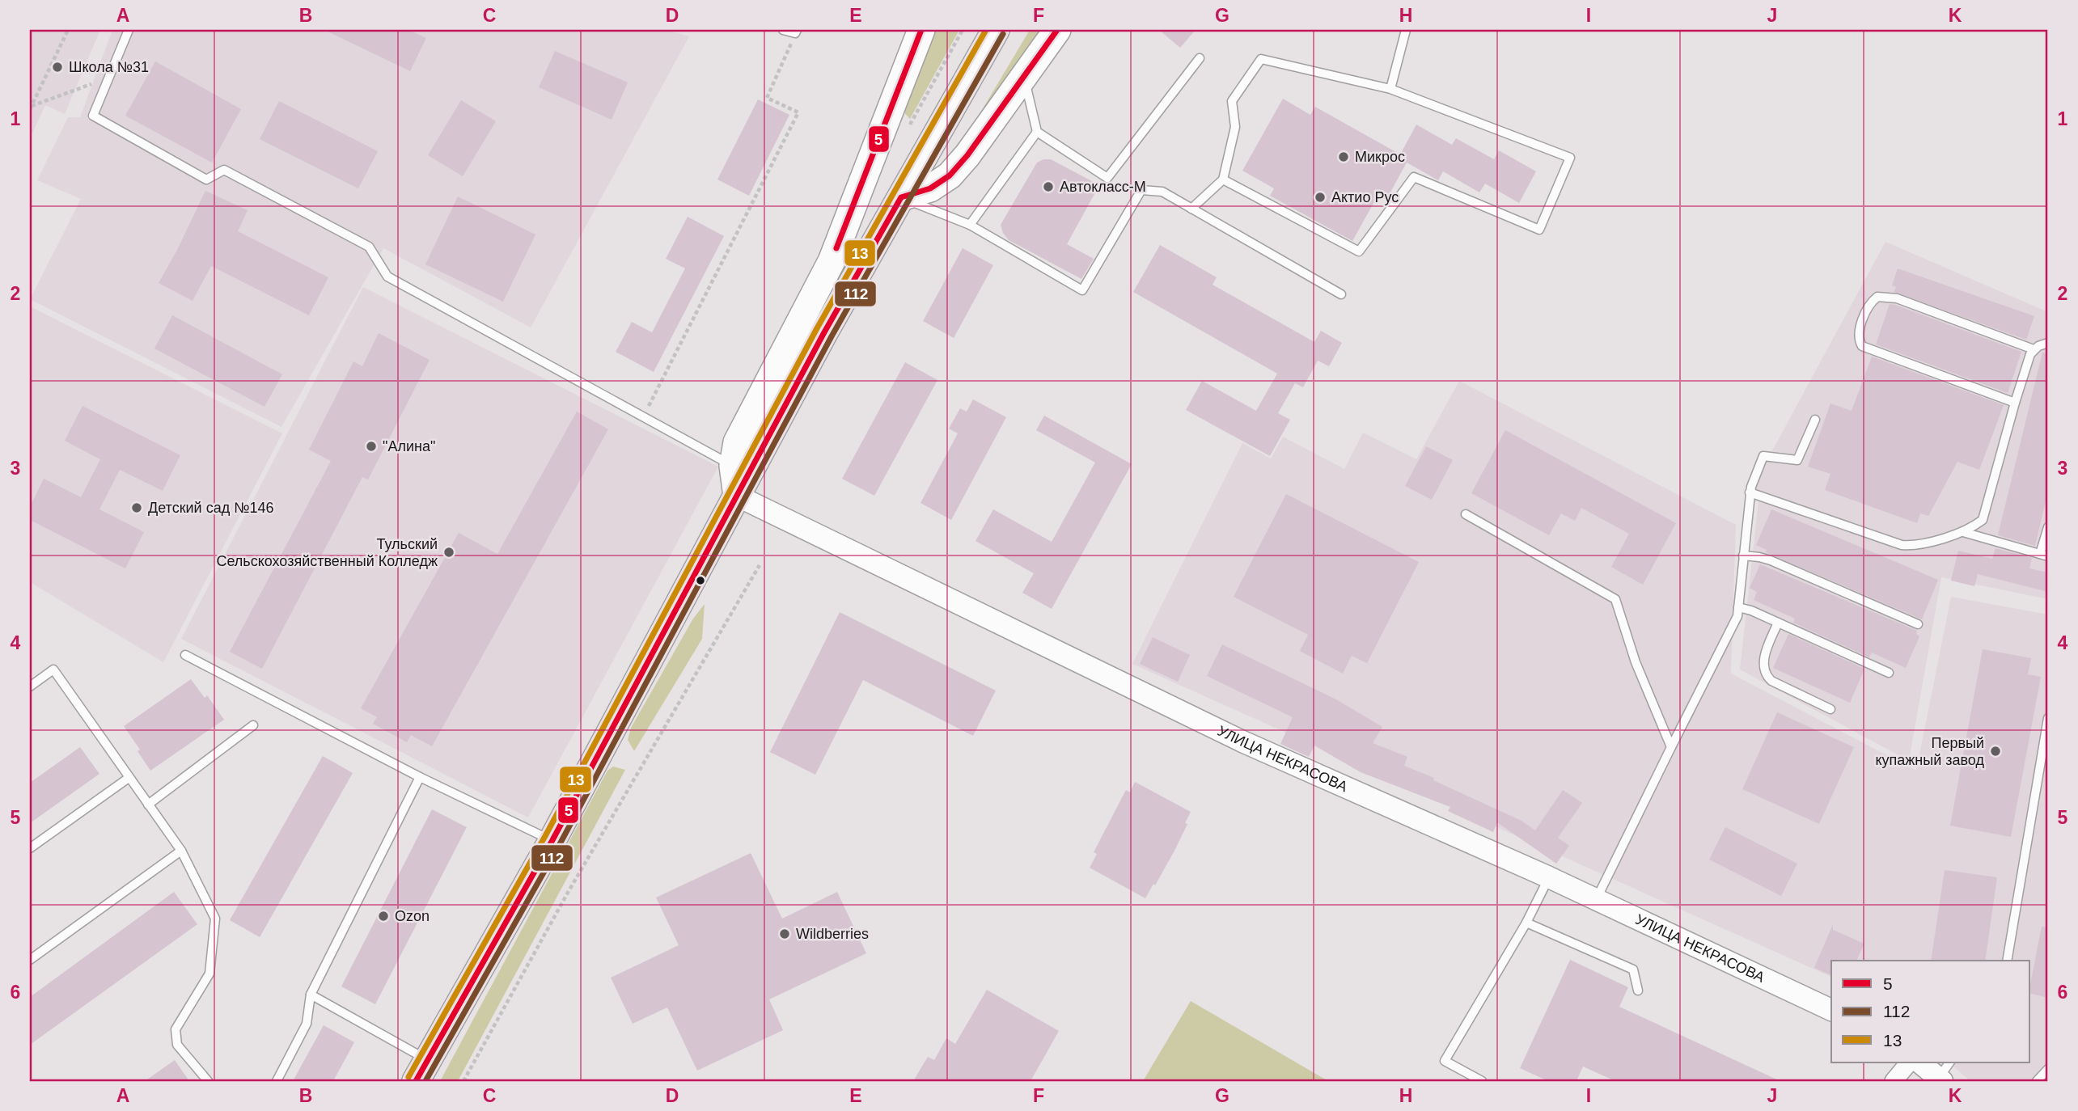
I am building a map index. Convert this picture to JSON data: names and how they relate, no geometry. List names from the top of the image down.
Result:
{
  "streets": {
    "street": ["УЛИЦА НЕКРАСОВА"]
  },
  "places": [
    "Школа №31",
    "Микрос",
    "Автокласс-М",
    "Актио Рус",
    "\"Алина\"",
    "Детский сад №146",
    "Тульский Сельскохозяйственный Колледж",
    "Первый купажный завод",
    "Ozon",
    "Wildberries"
  ],
  "lines": ["transit line 5", "transit line 13", "transit line 112"],
  "legend": ["5", "112", "13"],
  "grid": {
    "columns": [
      "A",
      "B",
      "C",
      "D",
      "E",
      "F",
      "G",
      "H",
      "I",
      "J",
      "K"
    ],
    "rows": [
      "1",
      "2",
      "3",
      "4",
      "5",
      "6"
    ]
  }
}
